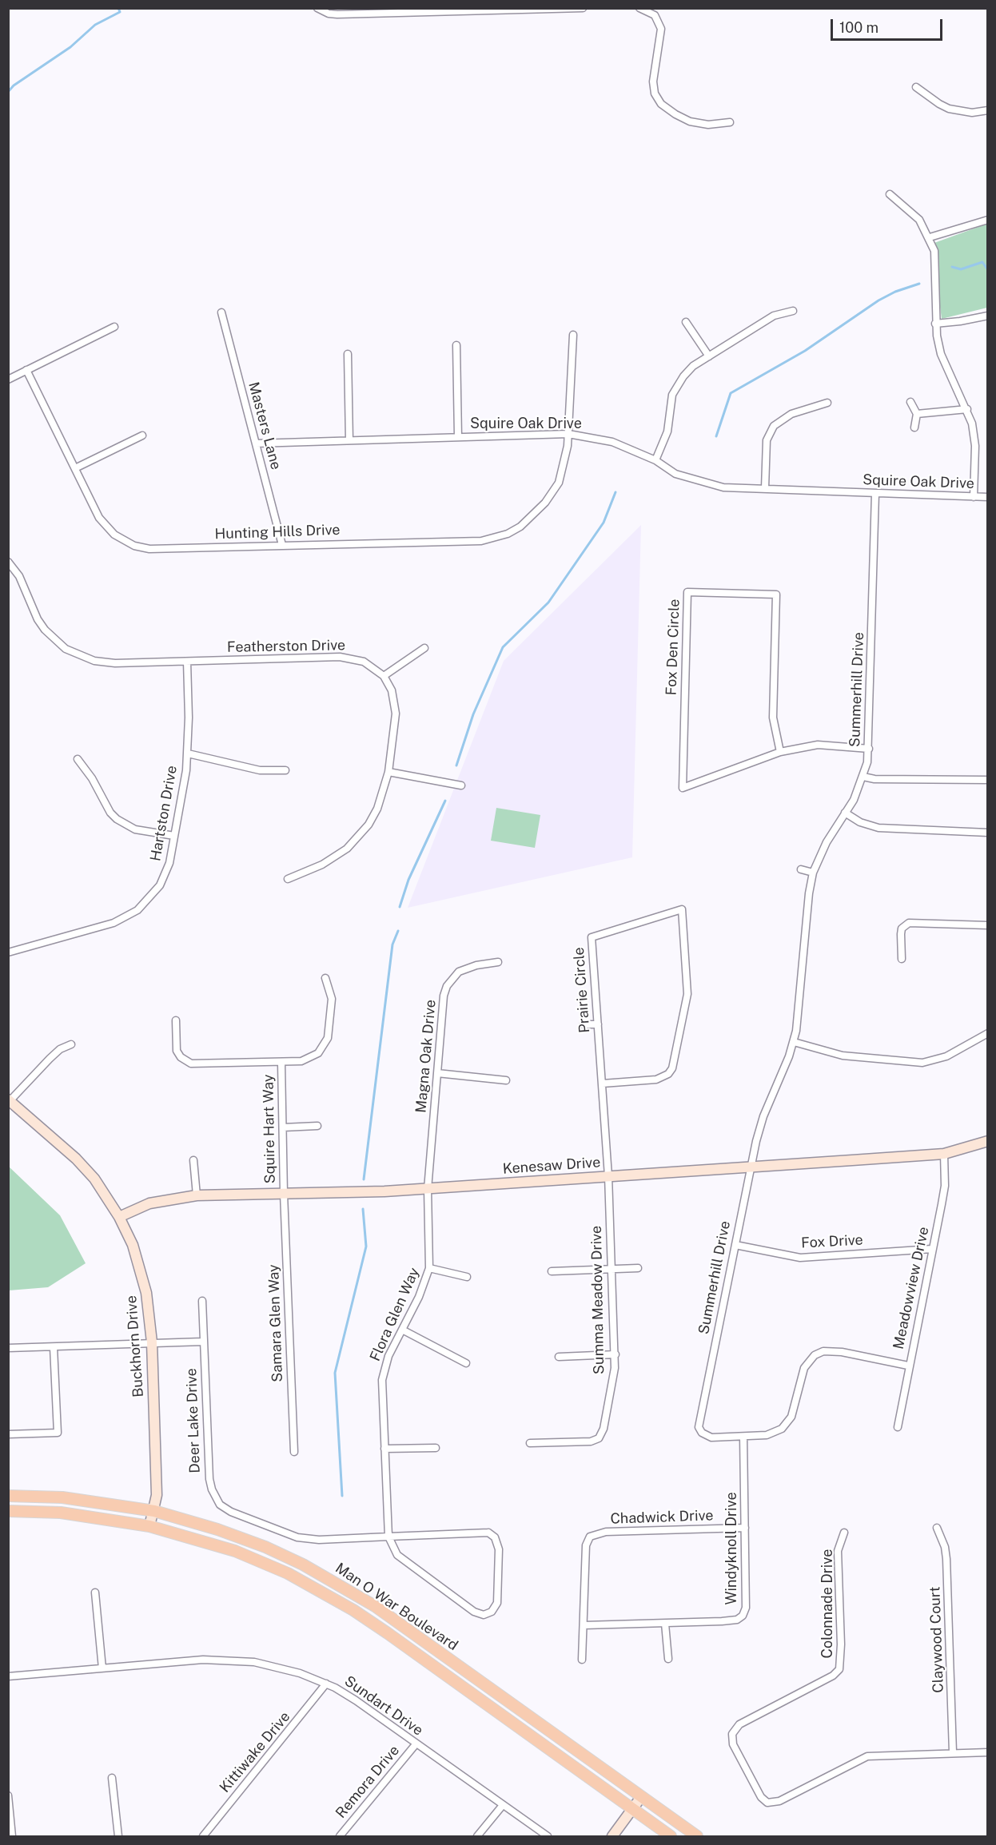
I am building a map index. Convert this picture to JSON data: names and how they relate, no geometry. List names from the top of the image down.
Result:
{
  "streets": {
    "main road": ["Man O War Boulevard"],
    "street": [
      "Squire Oak Drive",
      "Masters Lane",
      "Hunting Hills Drive",
      "Featherston Drive",
      "Fox Den Circle",
      "Summerhill Drive",
      "Hartston Drive",
      "Prairie Circle",
      "Magna Oak Drive",
      "Squire Hart Way",
      "Kenesaw Drive",
      "Fox Drive",
      "Meadowview Drive",
      "Summa Meadow Drive",
      "Flora Glen Way",
      "Samara Glen Way",
      "Buckhorn Drive",
      "Deer Lake Drive",
      "Chadwick Drive",
      "Windyknoll Drive",
      "Colonnade Drive",
      "Claywood Court",
      "Sundart Drive",
      "Kittiwake Drive",
      "Remora Drive"
    ]
  },
  "crossings": [
    ["Squire Oak Drive", "Masters Lane"],
    ["Squire Oak Drive", "Hunting Hills Drive"],
    ["Squire Oak Drive", "Summerhill Drive"],
    ["Masters Lane", "Hunting Hills Drive"],
    ["Featherston Drive", "Hartston Drive"],
    ["Fox Den Circle", "Summerhill Drive"],
    ["Summerhill Drive", "Kenesaw Drive"],
    ["Summerhill Drive", "Fox Drive"],
    ["Summerhill Drive", "Meadowview Drive"],
    ["Summerhill Drive", "Windyknoll Drive"],
    ["Prairie Circle", "Kenesaw Drive"],
    ["Prairie Circle", "Summa Meadow Drive"],
    ["Magna Oak Drive", "Kenesaw Drive"],
    ["Magna Oak Drive", "Flora Glen Way"],
    ["Squire Hart Way", "Kenesaw Drive"],
    ["Squire Hart Way", "Samara Glen Way"],
    ["Kenesaw Drive", "Meadowview Drive"],
    ["Kenesaw Drive", "Summa Meadow Drive"],
    ["Kenesaw Drive", "Flora Glen Way"],
    ["Kenesaw Drive", "Samara Glen Way"],
    ["Kenesaw Drive", "Buckhorn Drive"],
    ["Fox Drive", "Meadowview Drive"],
    ["Flora Glen Way", "Deer Lake Drive"],
    ["Buckhorn Drive", "Man O War Boulevard"],
    ["Chadwick Drive", "Windyknoll Drive"],
    ["Colonnade Drive", "Claywood Court"],
    ["Sundart Drive", "Kittiwake Drive"],
    ["Sundart Drive", "Remora Drive"]
  ],
  "scale_bar": "100 m"
}
